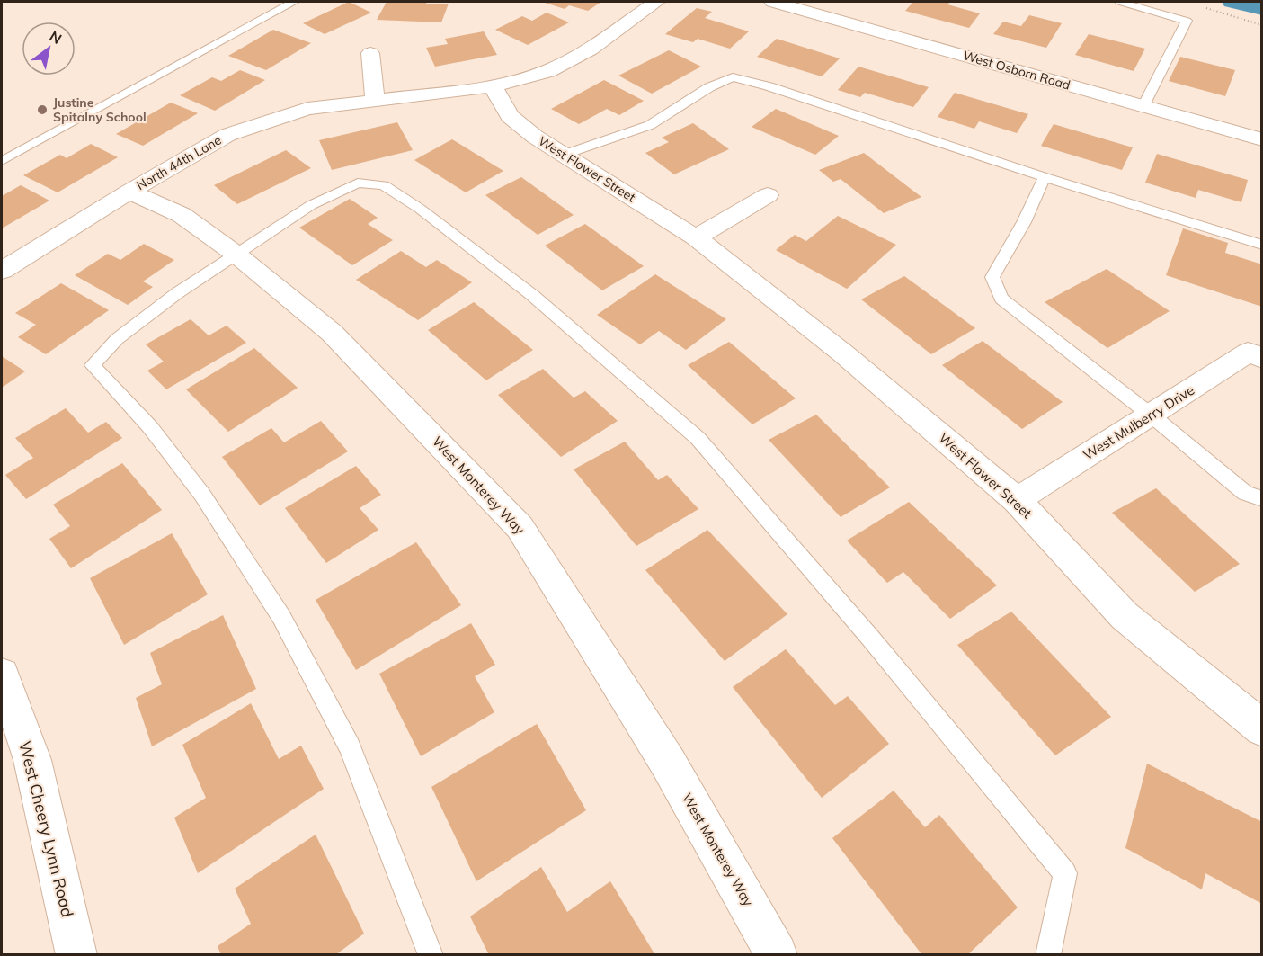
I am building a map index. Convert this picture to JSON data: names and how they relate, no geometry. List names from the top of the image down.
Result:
{
  "streets": {
    "street": [
      "West Osborn Road",
      "North 44th Lane",
      "West Flower Street",
      "West Mulberry Drive",
      "West Monterey Way",
      "West Cheery Lynn Road"
    ]
  },
  "crossings": [
    ["North 44th Lane", "West Flower Street"],
    ["North 44th Lane", "West Monterey Way"],
    ["West Flower Street", "West Mulberry Drive"]
  ],
  "places": ["Justine Spitalny School"],
  "north": "top right"
}
